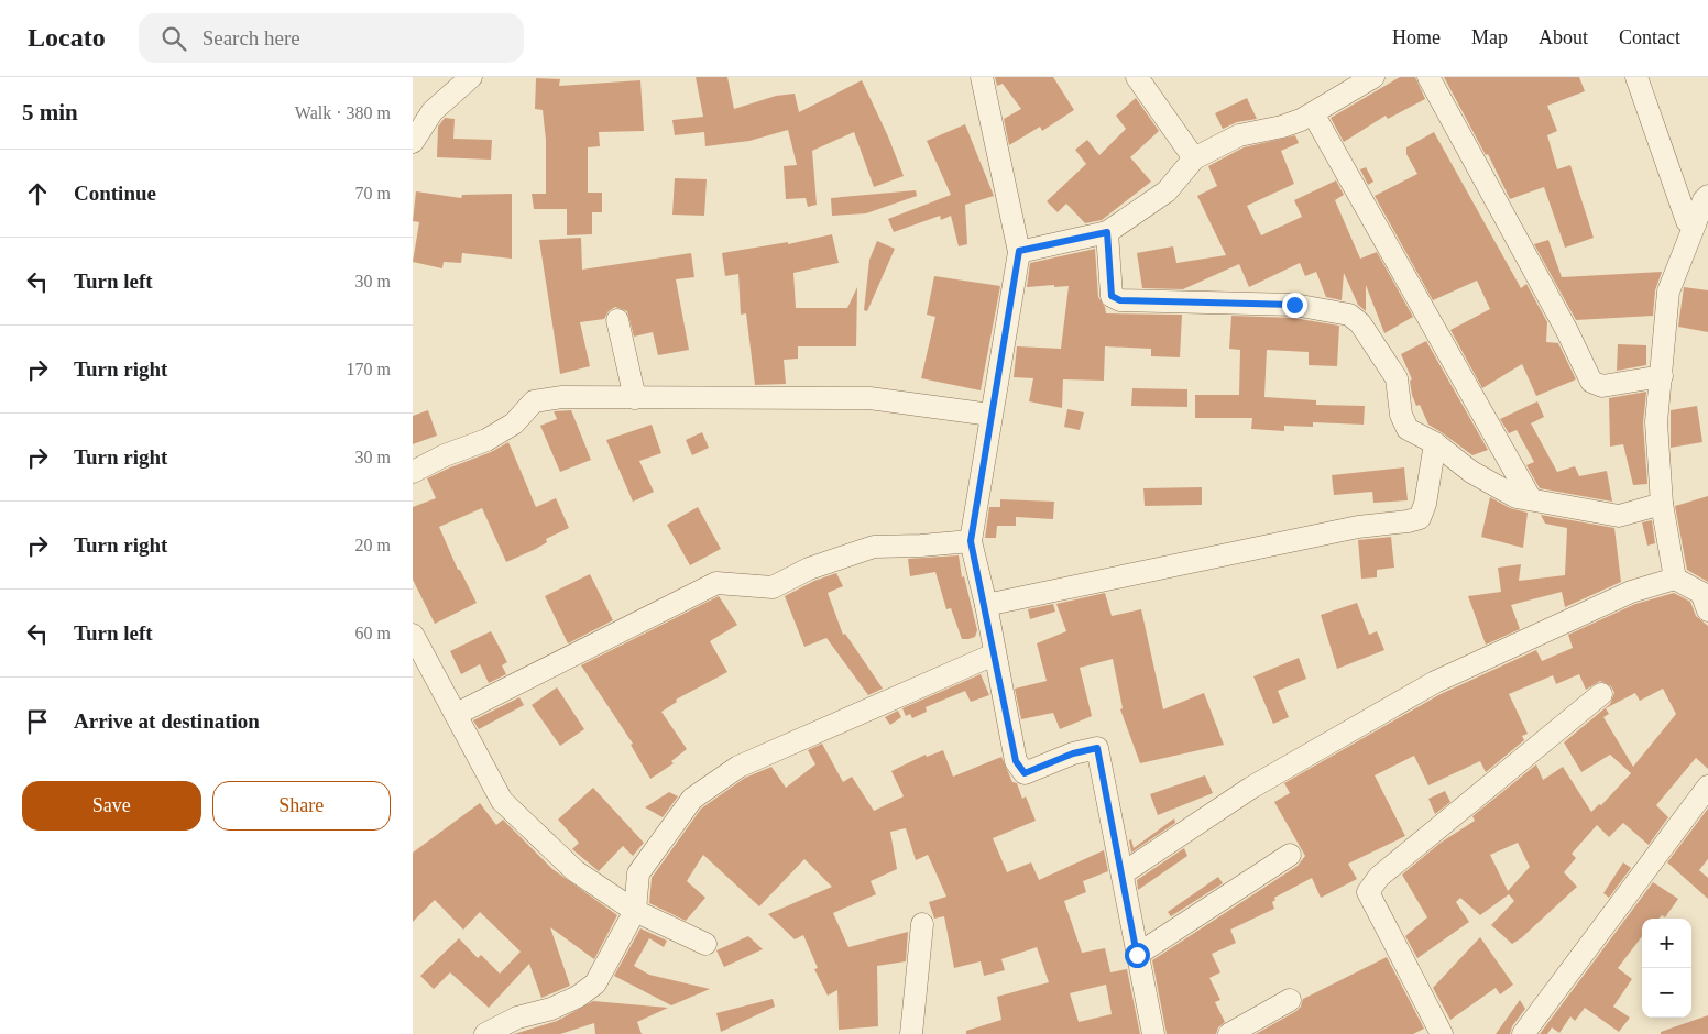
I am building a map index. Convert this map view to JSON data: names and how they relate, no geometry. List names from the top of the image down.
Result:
{
  "page": {
    "header": "Locato",
    "search": "Search here",
    "nav": [
      "Home",
      "Map",
      "About",
      "Contact"
    ],
    "heading": ["5 min", "Walk · 380 m"],
    "list": [
      ["Continue", "70 m"],
      ["Turn left", "30 m"],
      ["Turn right", "170 m"],
      ["Turn right", "30 m"],
      ["Turn right", "20 m"],
      ["Turn left", "60 m"],
      "Arrive at destination"
    ],
    "buttons": ["Save", "Share"],
    "map_buttons": ["+", "−"]
  }
}
